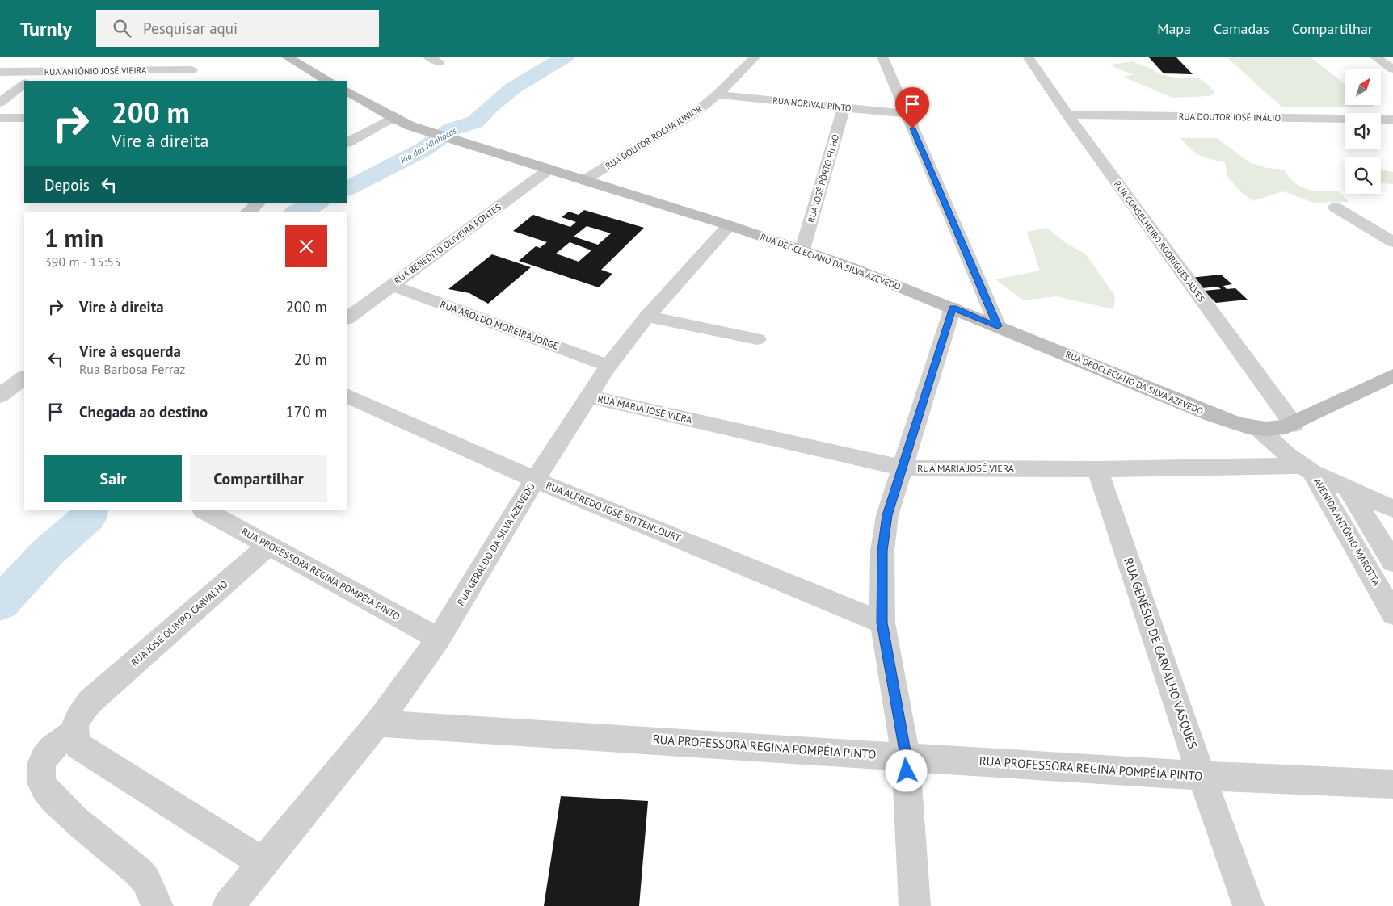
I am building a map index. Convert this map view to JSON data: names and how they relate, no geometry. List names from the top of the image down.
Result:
{
  "streets": {
    "main road": ["RUA DEOCLECIANO DA SILVA AZEVEDO"],
    "street": [
      "RUA ANTÔNIO JOSÉ VIEIRA",
      "RUA NORIVAL PINTO",
      "RUA DOUTOR JOSÉ INÁCIO",
      "RUA DOUTOR ROCHA JÚNIOR",
      "RUA JOSÉ PÔRTO FILHO",
      "RUA CONSELHEIRO RODRIGUES ALVES",
      "RUA BENEDITO OLIVEIRA PONTES",
      "RUA AROLDO MOREIRA JORGE",
      "RUA MARIA JOSÉ VIERA",
      "RUA ALFREDO JOSÉ BITTENCOURT",
      "AVENIDA ANTÔNIO MAROTTA",
      "RUA GERALDO DA SILVA AZEVEDO",
      "RUA PROFESSORA REGINA POMPÉIA PINTO",
      "RUA JOSÉ OLIMPO CARVALHO",
      "RUA GENÉSIO DE CARVALHO VASQUES"
    ]
  },
  "crossings": [
    ["RUA NORIVAL PINTO", "RUA DOUTOR ROCHA JÚNIOR"],
    ["RUA NORIVAL PINTO", "RUA JOSÉ PÔRTO FILHO"],
    ["RUA DOUTOR JOSÉ INÁCIO", "RUA CONSELHEIRO RODRIGUES ALVES"],
    ["RUA DOUTOR ROCHA JÚNIOR", "RUA DEOCLECIANO DA SILVA AZEVEDO"],
    ["RUA JOSÉ PÔRTO FILHO", "RUA DEOCLECIANO DA SILVA AZEVEDO"],
    ["RUA CONSELHEIRO RODRIGUES ALVES", "RUA DEOCLECIANO DA SILVA AZEVEDO"],
    ["RUA BENEDITO OLIVEIRA PONTES", "RUA DEOCLECIANO DA SILVA AZEVEDO"],
    ["RUA BENEDITO OLIVEIRA PONTES", "RUA AROLDO MOREIRA JORGE"],
    ["RUA DEOCLECIANO DA SILVA AZEVEDO", "RUA GERALDO DA SILVA AZEVEDO"],
    ["RUA AROLDO MOREIRA JORGE", "RUA GERALDO DA SILVA AZEVEDO"],
    ["RUA MARIA JOSÉ VIERA", "AVENIDA ANTÔNIO MAROTTA"],
    ["RUA MARIA JOSÉ VIERA", "RUA GERALDO DA SILVA AZEVEDO"],
    ["RUA MARIA JOSÉ VIERA", "RUA GENÉSIO DE CARVALHO VASQUES"],
    ["RUA ALFREDO JOSÉ BITTENCOURT", "RUA GERALDO DA SILVA AZEVEDO"],
    ["RUA GERALDO DA SILVA AZEVEDO", "RUA PROFESSORA REGINA POMPÉIA PINTO"],
    ["RUA PROFESSORA REGINA POMPÉIA PINTO", "RUA JOSÉ OLIMPO CARVALHO"],
    ["RUA PROFESSORA REGINA POMPÉIA PINTO", "RUA GENÉSIO DE CARVALHO VASQUES"]
  ],
  "water": ["Rio das Minhocas"],
  "north": "top right",
  "page": {
    "header": "Turnly",
    "search": "Pesquisar aqui",
    "nav": ["Mapa", "Camadas", "Compartilhar"],
    "turn": ["200 m", "Vire à direita"],
    "then": "Depois",
    "heading": ["1 min", "390 m · 15:55"],
    "list": [
      {
        "name": "Vire à direita",
        "value": "200 m"
      },
      {
        "name": "Vire à esquerda",
        "note": "Rua Barbosa Ferraz",
        "value": "20 m"
      },
      {
        "name": "Chegada ao destino",
        "value": "170 m"
      }
    ],
    "buttons": ["Sair", "Compartilhar"]
  }
}
